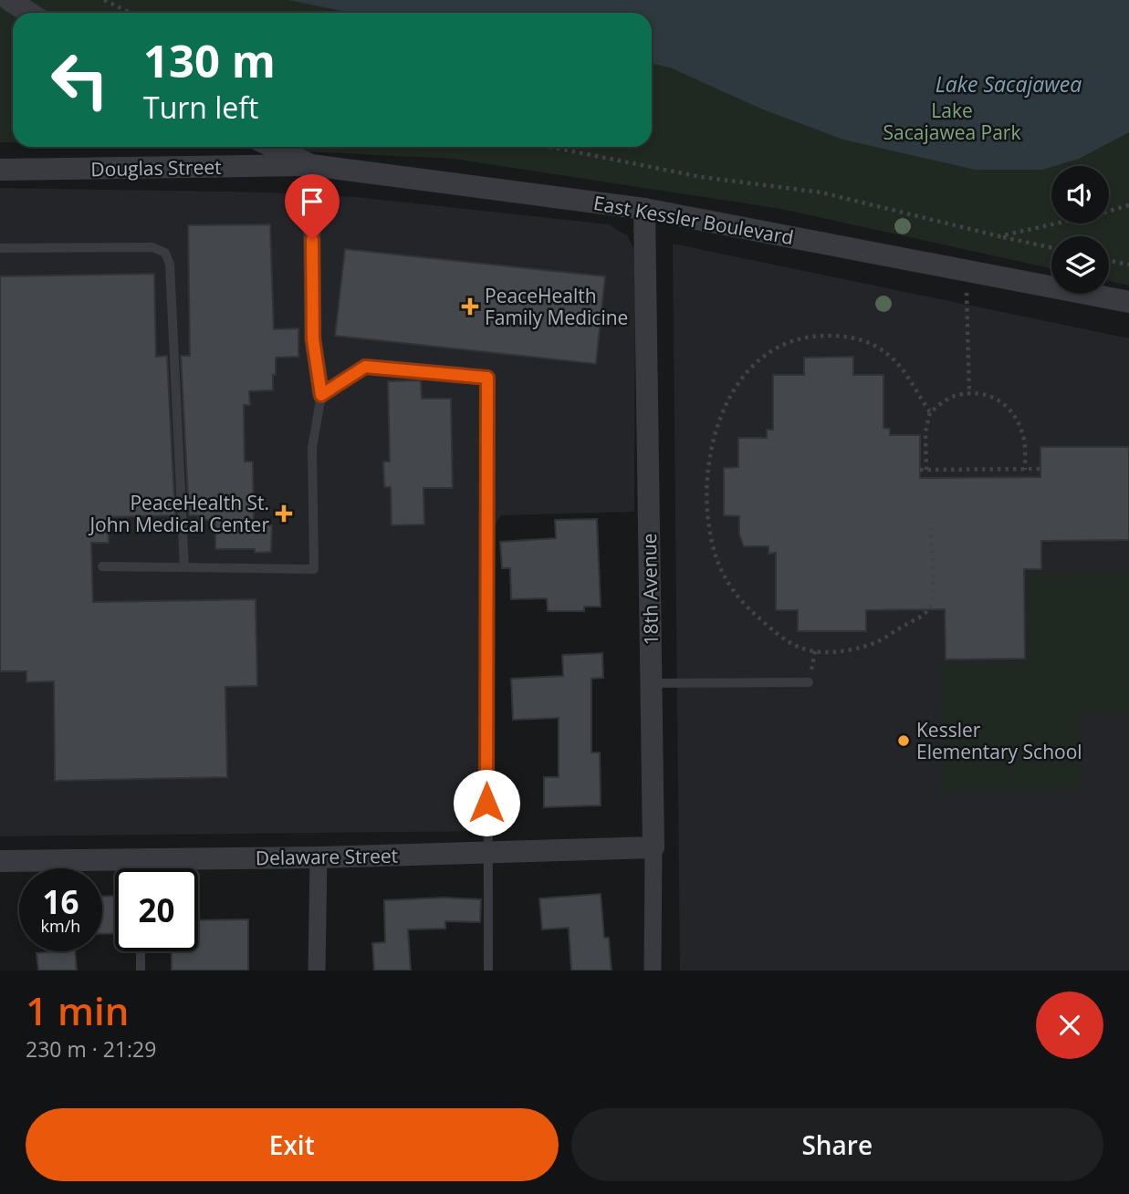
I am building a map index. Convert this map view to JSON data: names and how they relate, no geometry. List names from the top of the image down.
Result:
{
  "streets": {
    "street": [
      "Douglas Street",
      "East Kessler Boulevard",
      "18th Avenue",
      "Delaware Street"
    ]
  },
  "crossings": [
    ["Douglas Street", "East Kessler Boulevard"],
    ["East Kessler Boulevard", "18th Avenue"],
    ["18th Avenue", "Delaware Street"]
  ],
  "water": ["Lake Sacajawea"],
  "parks": ["Lake Sacajawea Park"],
  "places": {
    "health": ["PeaceHealth Family Medicine", "PeaceHealth St. John Medical Center"],
    "other": ["Kessler Elementary School"]
  },
  "page": {
    "turn": ["130 m", "Turn left"],
    "speed": "16 km/h",
    "limit": "20",
    "heading": ["1 min", "230 m · 21:29"],
    "buttons": ["Exit", "Share"]
  }
}
